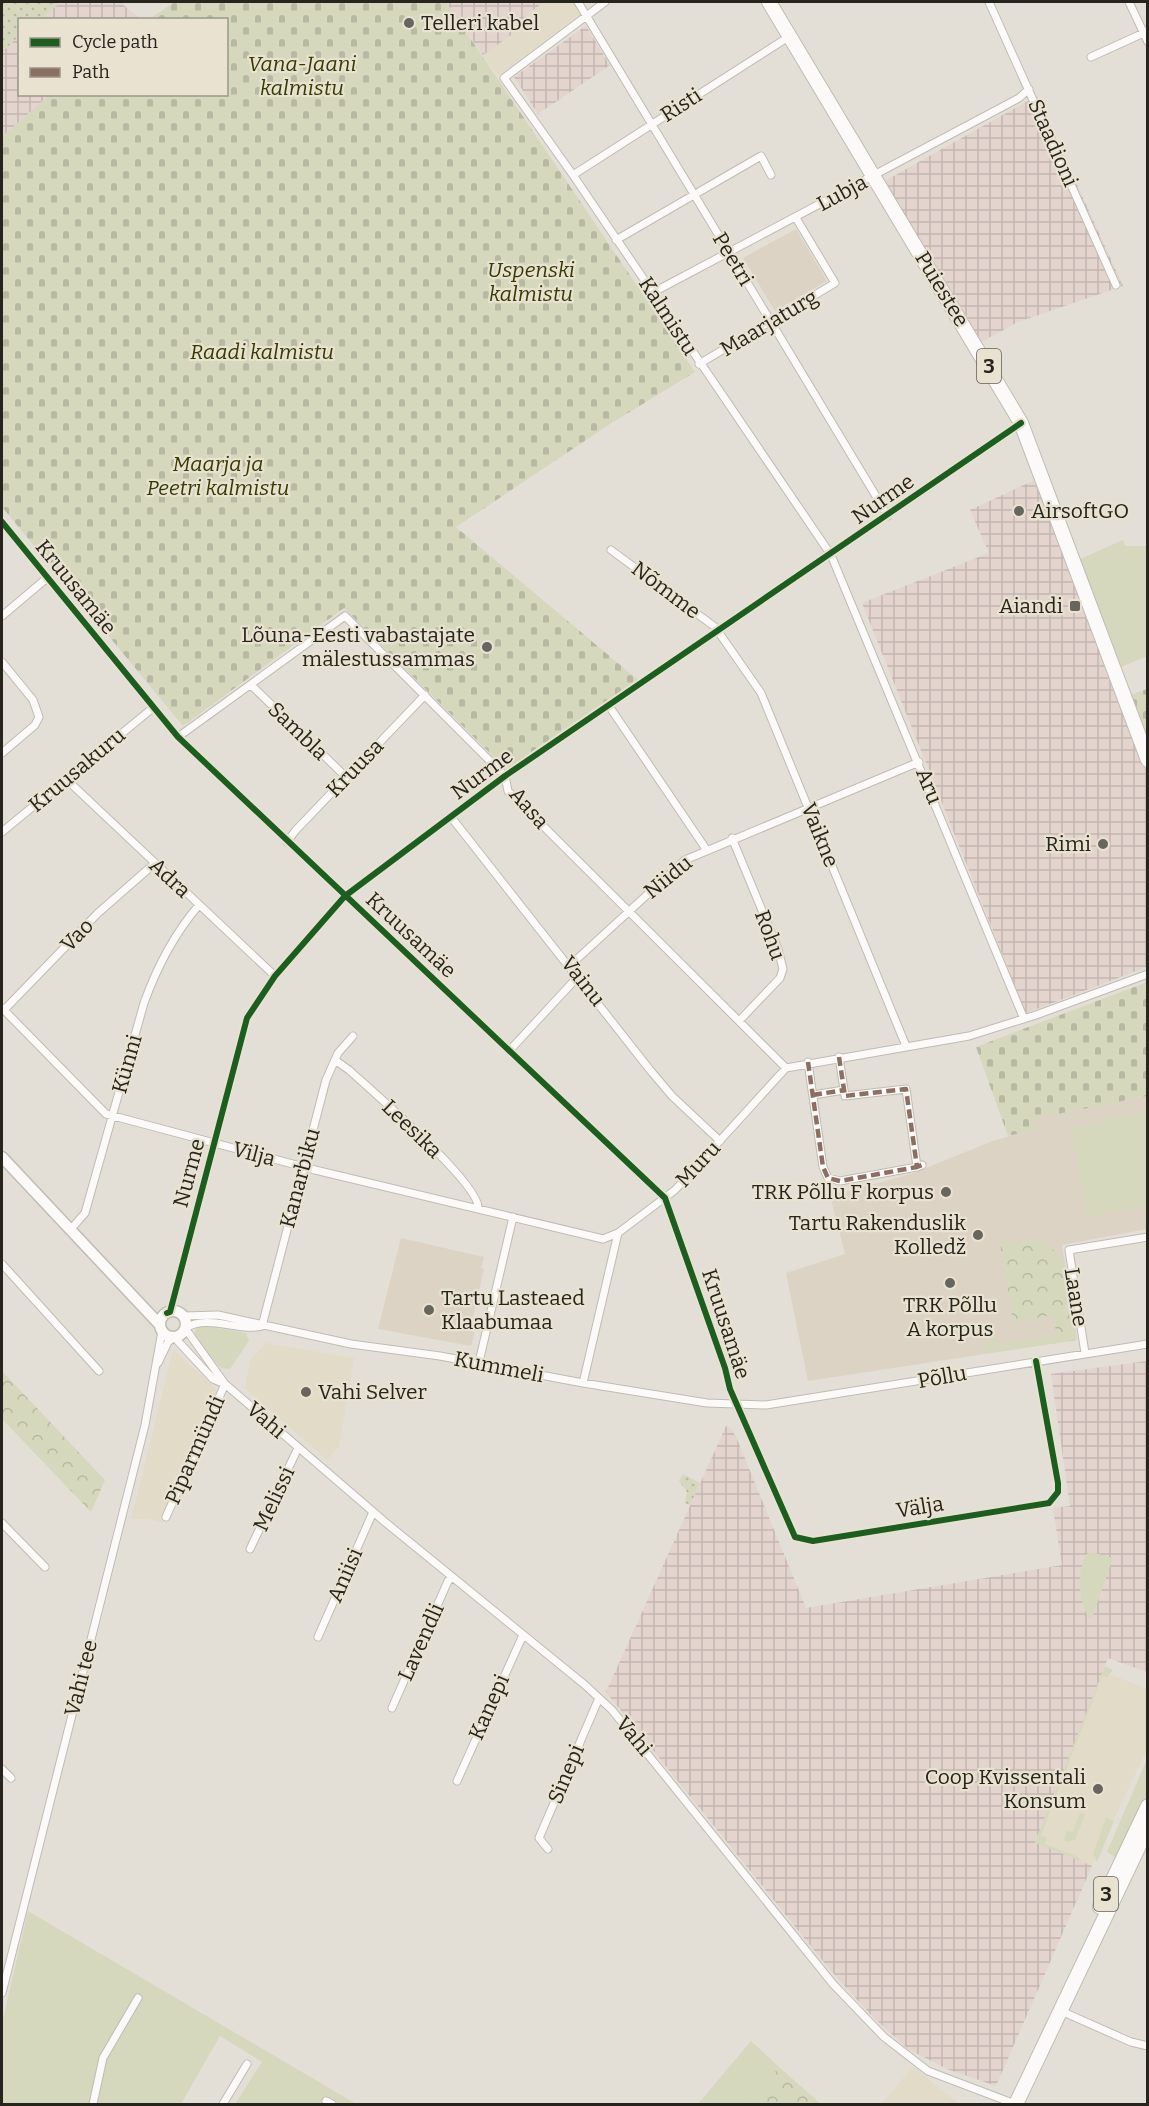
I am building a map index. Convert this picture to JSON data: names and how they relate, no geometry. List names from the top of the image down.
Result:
{
  "streets": {
    "highway": ["Puiestee", "3"],
    "street": [
      "Risti",
      "Staadioni",
      "Lubja",
      "Peetri",
      "Kalmistu",
      "Maarjaturg",
      "Nurme",
      "Kruusamäe",
      "Nõmme",
      "Sambla",
      "Kruusa",
      "Kruusakuru",
      "Aru",
      "Aasa",
      "Vaikne",
      "Niidu",
      "Adra",
      "Vao",
      "Rohu",
      "Vainu",
      "Künni",
      "Leesika",
      "Vilja",
      "Muru",
      "Kanarbiku",
      "Laane",
      "Kummeli",
      "Põllu",
      "Vahi",
      "Piparmündi",
      "Melissi",
      "Välja",
      "Aniisi",
      "Lavendli",
      "Vahi tee",
      "Kanepi",
      "Sinepi"
    ]
  },
  "crossings": [
    ["Risti", "Peetri"],
    ["Risti", "Puiestee"],
    ["Risti", "Kalmistu"],
    ["Staadioni", "Lubja"],
    ["Lubja", "Peetri"],
    ["Lubja", "Puiestee"],
    ["Lubja", "Kalmistu"],
    ["Lubja", "Maarjaturg"],
    ["Peetri", "Kalmistu"],
    ["Peetri", "Maarjaturg"],
    ["Peetri", "Nurme"],
    ["Puiestee", "Nurme"],
    ["Kalmistu", "Maarjaturg"],
    ["Kalmistu", "Nurme"],
    ["Kalmistu", "Aru"],
    ["3", "Vahi"],
    ["Nurme", "Kruusamäe"],
    ["Nurme", "Nõmme"],
    ["Nurme", "Aru"],
    ["Nurme", "Aasa"],
    ["Nurme", "Vaikne"],
    ["Nurme", "Adra"],
    ["Nurme", "Vainu"],
    ["Nurme", "Vilja"],
    ["Nurme", "Kummeli"],
    ["Nurme", "Vahi"],
    ["Nurme", "Vahi tee"],
    ["Kruusamäe", "Kruusa"],
    ["Kruusamäe", "Kruusakuru"],
    ["Kruusamäe", "Aasa"],
    ["Kruusamäe", "Niidu"],
    ["Kruusamäe", "Muru"],
    ["Kruusamäe", "Kummeli"],
    ["Kruusamäe", "Põllu"],
    ["Kruusamäe", "Välja"],
    ["Nõmme", "Vaikne"],
    ["Sambla", "Kruusa"],
    ["Sambla", "Aasa"],
    ["Kruusa", "Aasa"],
    ["Kruusakuru", "Adra"],
    ["Aru", "Niidu"],
    ["Aasa", "Niidu"],
    ["Aasa", "Rohu"],
    ["Aasa", "Muru"],
    ["Vaikne", "Niidu"],
    ["Niidu", "Rohu"],
    ["Niidu", "Vainu"],
    ["Adra", "Vao"],
    ["Adra", "Künni"],
    ["Vao", "Vilja"],
    ["Vainu", "Muru"],
    ["Künni", "Vilja"],
    ["Leesika", "Vilja"],
    ["Leesika", "Kanarbiku"],
    ["Vilja", "Muru"],
    ["Vilja", "Kanarbiku"],
    ["Kanarbiku", "Kummeli"],
    ["Laane", "Põllu"],
    ["Kummeli", "Põllu"],
    ["Kummeli", "Vahi"],
    ["Kummeli", "Välja"],
    ["Kummeli", "Vahi tee"],
    ["Põllu", "Välja"],
    ["Vahi", "Piparmündi"],
    ["Vahi", "Melissi"],
    ["Vahi", "Aniisi"],
    ["Vahi", "Lavendli"],
    ["Vahi", "Vahi tee"],
    ["Vahi", "Kanepi"],
    ["Vahi", "Sinepi"]
  ],
  "parks": [
    "Vana-Jaani kalmistu",
    "Uspenski kalmistu",
    "Raadi kalmistu",
    "Maarja ja Peetri kalmistu"
  ],
  "places": {
    "other": [
      "Telleri kabel",
      "AirsoftGO",
      "Lõuna-Eesti vabastajate mälestussammas",
      "Rimi",
      "TRK Põllu F korpus",
      "Tartu Rakenduslik Kolledž",
      "TRK Põllu A korpus",
      "Tartu Lasteaed Klaabumaa",
      "Vahi Selver",
      "Coop Kvissentali Konsum"
    ],
    "transit": ["Aiandi"]
  },
  "legend": ["Cycle path", "Path"]
}
